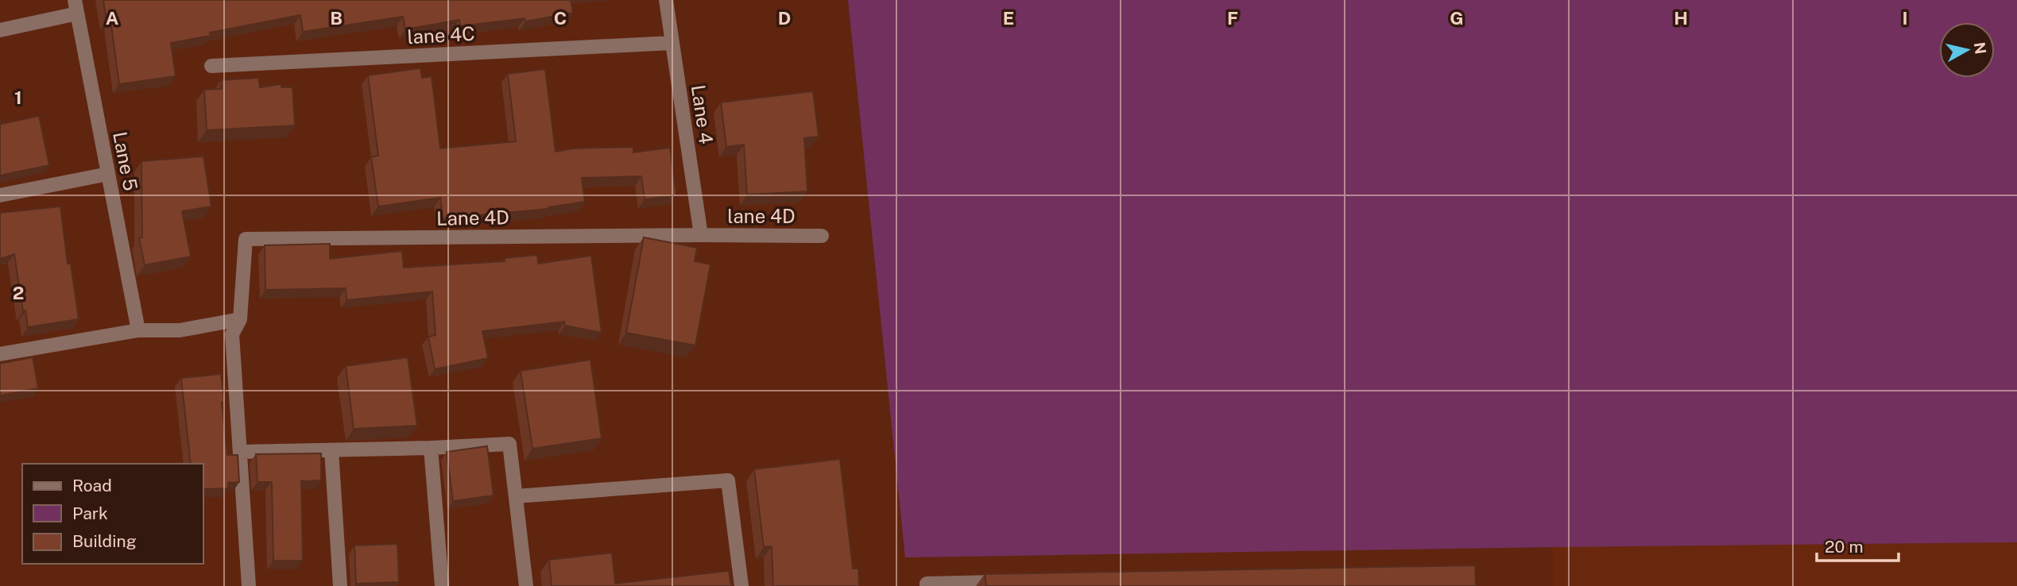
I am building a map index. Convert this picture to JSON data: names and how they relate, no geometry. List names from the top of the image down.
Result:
{
  "streets": {
    "street": [
      "lane 4C",
      "Lane 4",
      "Lane 5",
      "lane 4D",
      "Lane 4D"
    ]
  },
  "crossings": [
    ["lane 4C", "Lane 4"],
    ["Lane 4", "lane 4D"],
    ["Lane 4", "Lane 4D"],
    ["lane 4D", "Lane 4D"]
  ],
  "legend": ["Road", "Park", "Building"],
  "scale_bar": "20 m",
  "north": "right",
  "grid": {
    "columns": [
      "A",
      "B",
      "C",
      "D",
      "E",
      "F",
      "G",
      "H",
      "I"
    ],
    "rows": ["1", "2"]
  }
}
